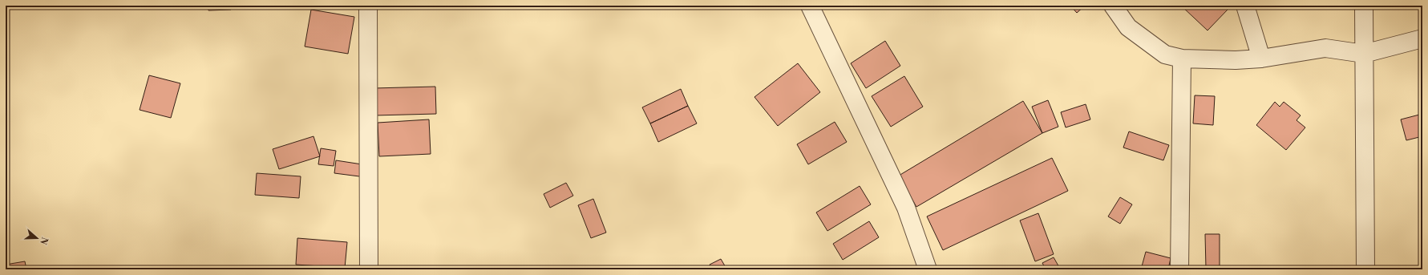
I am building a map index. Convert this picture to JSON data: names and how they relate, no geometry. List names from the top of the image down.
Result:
{
  "north": "right"
}
